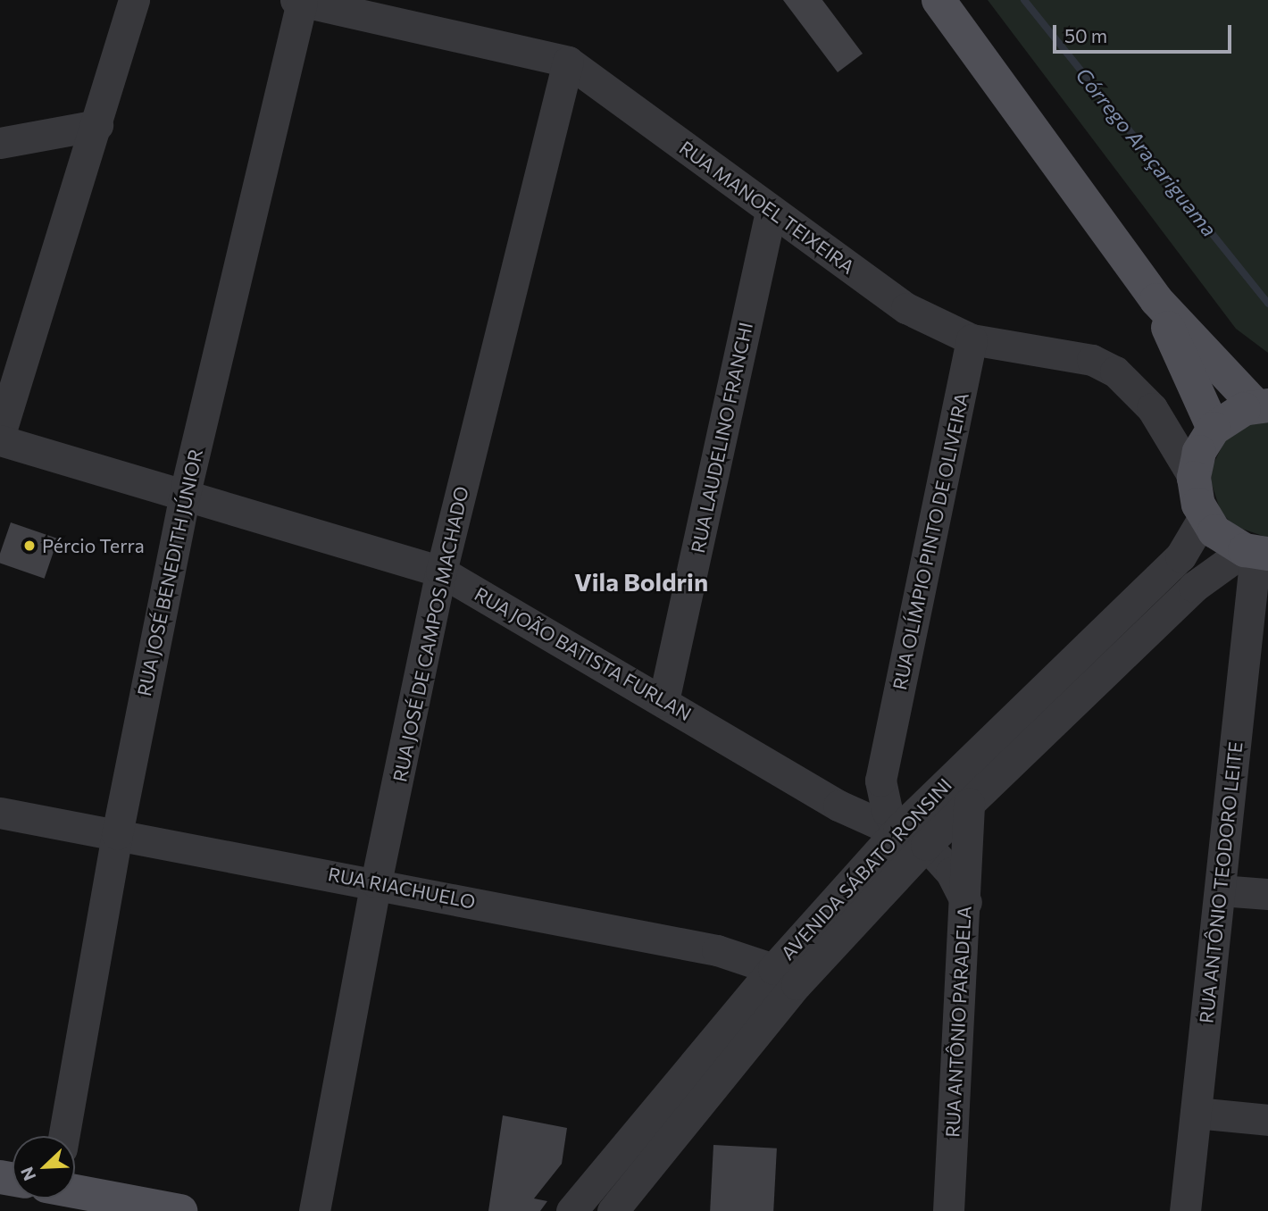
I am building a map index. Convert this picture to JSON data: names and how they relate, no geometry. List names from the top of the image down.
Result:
{
  "streets": {
    "street": [
      "RUA MANOEL TEIXEIRA",
      "RUA LAUDELINO FRANCHI",
      "RUA OLÍMPIO PINTO DE OLIVEIRA",
      "RUA JOSÉ BENEDITH JÚNIOR",
      "RUA JOSÉ DE CAMPOS MACHADO",
      "RUA JOÃO BATISTA FURLAN",
      "AVENIDA SÁBATO RONSINI",
      "RUA ANTÔNIO TEODORO LEITE",
      "RUA RIACHUELO",
      "RUA ANTÔNIO PARADELA"
    ]
  },
  "crossings": [
    ["RUA MANOEL TEIXEIRA", "RUA LAUDELINO FRANCHI"],
    ["RUA MANOEL TEIXEIRA", "RUA OLÍMPIO PINTO DE OLIVEIRA"],
    ["RUA MANOEL TEIXEIRA", "RUA JOSÉ BENEDITH JÚNIOR"],
    ["RUA MANOEL TEIXEIRA", "RUA JOSÉ DE CAMPOS MACHADO"],
    ["RUA LAUDELINO FRANCHI", "RUA JOÃO BATISTA FURLAN"],
    ["RUA OLÍMPIO PINTO DE OLIVEIRA", "RUA JOÃO BATISTA FURLAN"],
    ["RUA OLÍMPIO PINTO DE OLIVEIRA", "AVENIDA SÁBATO RONSINI"],
    ["RUA JOSÉ BENEDITH JÚNIOR", "RUA JOÃO BATISTA FURLAN"],
    ["RUA JOSÉ BENEDITH JÚNIOR", "RUA RIACHUELO"],
    ["RUA JOSÉ DE CAMPOS MACHADO", "RUA JOÃO BATISTA FURLAN"],
    ["RUA JOSÉ DE CAMPOS MACHADO", "RUA RIACHUELO"],
    ["RUA JOÃO BATISTA FURLAN", "AVENIDA SÁBATO RONSINI"],
    ["RUA JOÃO BATISTA FURLAN", "RUA ANTÔNIO PARADELA"],
    ["AVENIDA SÁBATO RONSINI", "RUA ANTÔNIO TEODORO LEITE"],
    ["AVENIDA SÁBATO RONSINI", "RUA RIACHUELO"],
    ["AVENIDA SÁBATO RONSINI", "RUA ANTÔNIO PARADELA"]
  ],
  "districts": ["Vila Boldrin"],
  "water": ["Córrego Araçariguama"],
  "places": ["Pércio Terra"],
  "scale_bar": "50 m",
  "north": "bottom left"
}
